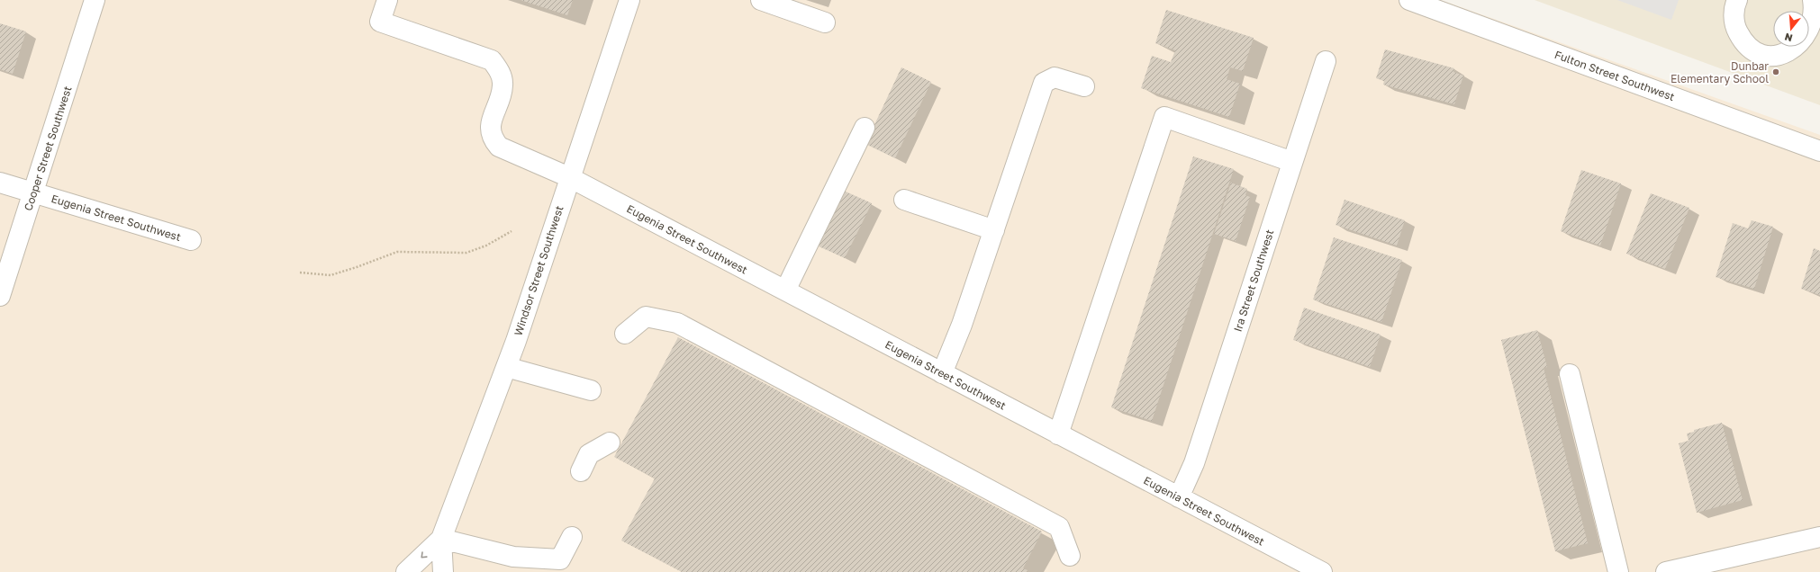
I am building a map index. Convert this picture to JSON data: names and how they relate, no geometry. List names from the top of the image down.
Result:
{
  "streets": {
    "street": [
      "Fulton Street Southwest",
      "Cooper Street Southwest",
      "Eugenia Street Southwest",
      "Windsor Street Southwest",
      "Ira Street Southwest"
    ]
  },
  "crossings": [
    ["Cooper Street Southwest", "Eugenia Street Southwest"],
    ["Eugenia Street Southwest", "Windsor Street Southwest"],
    ["Eugenia Street Southwest", "Ira Street Southwest"]
  ],
  "places": ["Dunbar Elementary School"],
  "north": "bottom"
}
